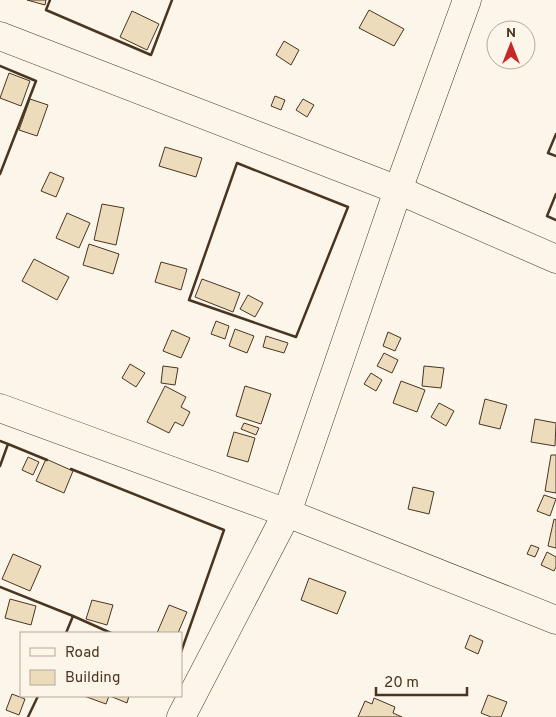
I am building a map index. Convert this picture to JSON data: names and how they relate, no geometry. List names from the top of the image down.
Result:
{
  "legend": ["Road", "Building"],
  "scale_bar": "20 m",
  "north": "top"
}
